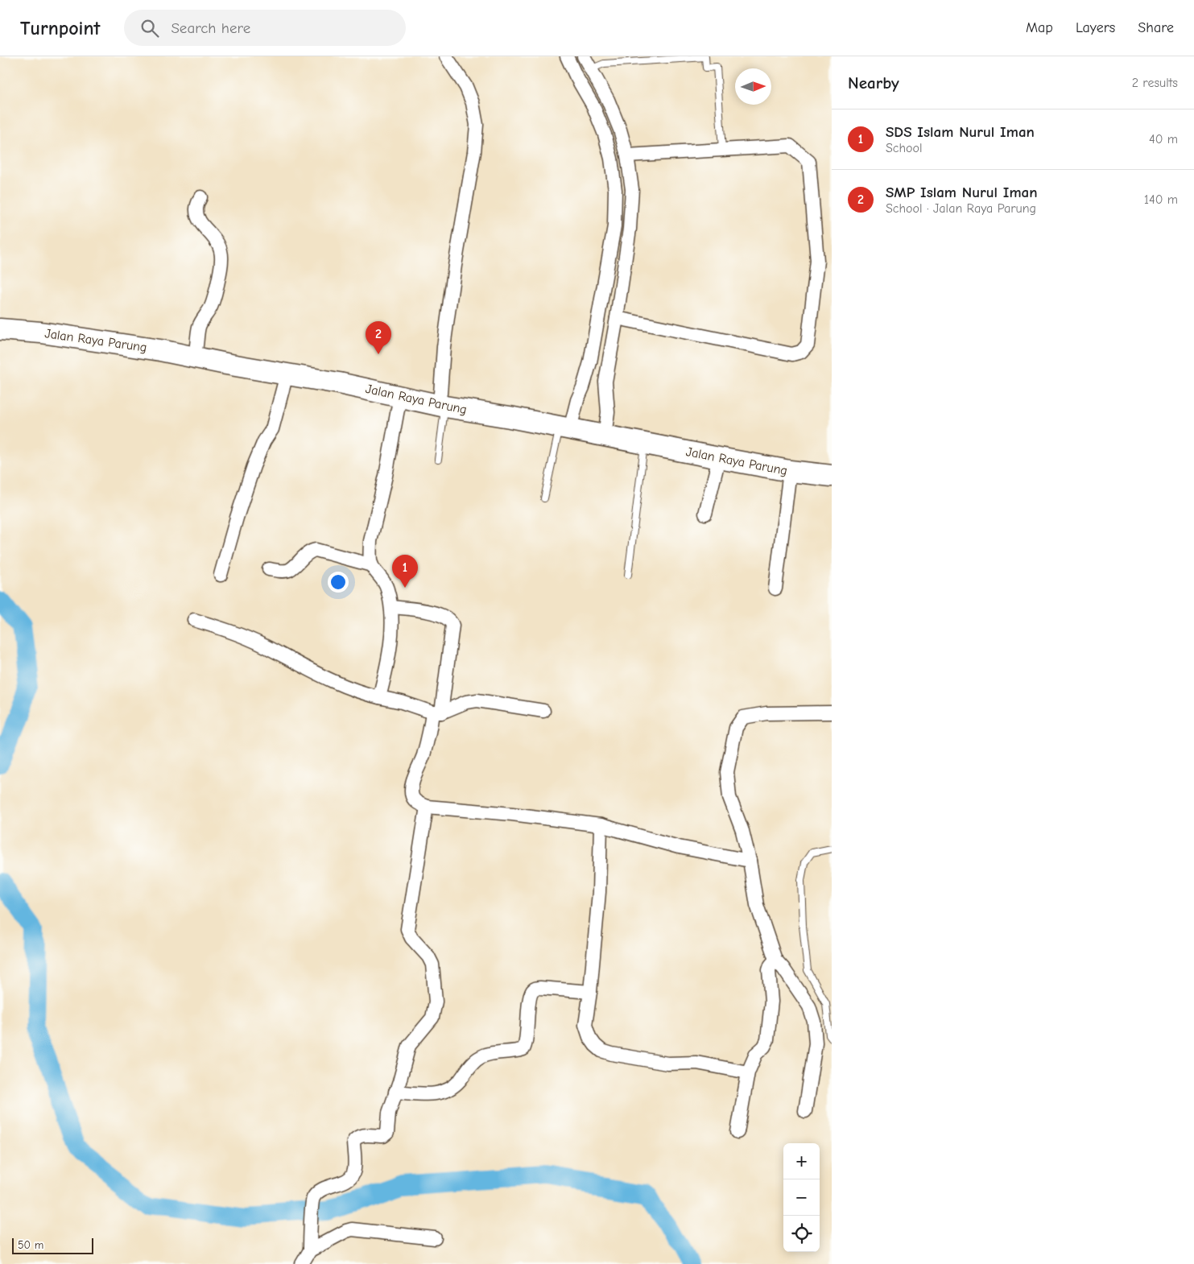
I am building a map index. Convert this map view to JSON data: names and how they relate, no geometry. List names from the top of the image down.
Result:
{
  "streets": {
    "highway": ["Jalan Raya Parung"]
  },
  "scale_bar": "50 m",
  "north": "right",
  "page": {
    "header": "Turnpoint",
    "search": "Search here",
    "nav": ["Map", "Layers", "Share"],
    "heading": ["Nearby", "2 results"],
    "list": [
      {
        "mark": "1",
        "name": "SDS Islam Nurul Iman",
        "note": "School",
        "value": "40 m"
      },
      {
        "mark": "2",
        "name": "SMP Islam Nurul Iman",
        "note": "School · Jalan Raya Parung",
        "value": "140 m"
      }
    ],
    "pins": ["2", "1"],
    "map_buttons": ["+", "−"],
    "scale": "50 m"
  }
}
